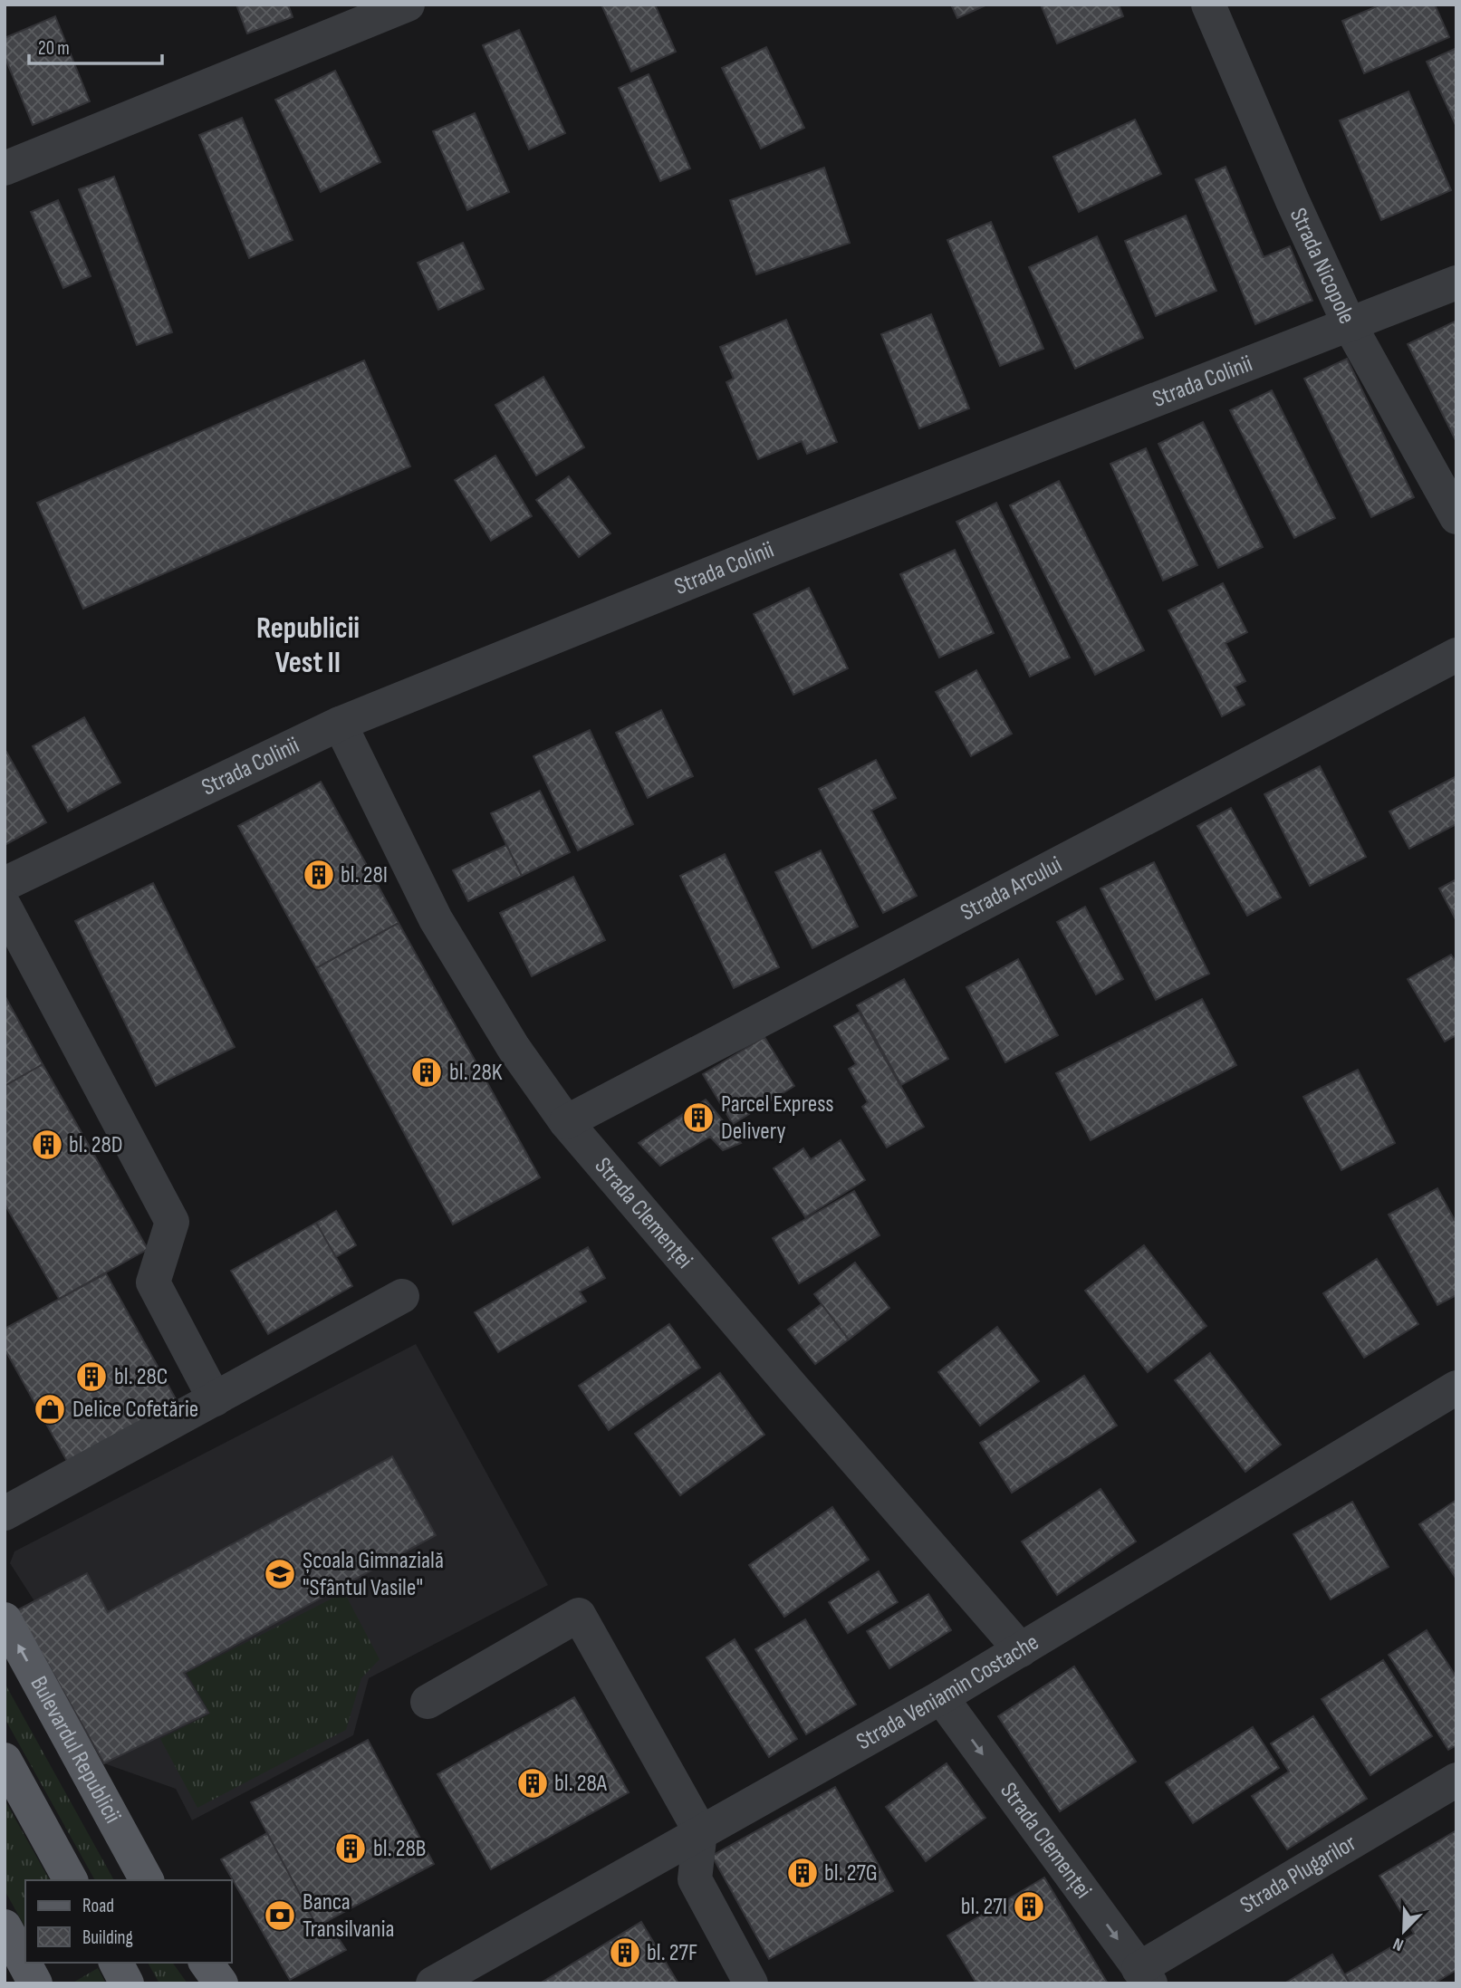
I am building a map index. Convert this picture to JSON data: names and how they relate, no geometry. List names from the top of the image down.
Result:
{
  "streets": {
    "main road": ["Bulevardul Republicii"],
    "street": [
      "Strada Nicopole",
      "Strada Colinii",
      "Strada Arcului",
      "Strada Clemenței",
      "Strada Veniamin Costache",
      "Strada Plugarilor"
    ]
  },
  "crossings": [
    ["Strada Nicopole", "Strada Colinii"],
    ["Strada Colinii", "Strada Clemenței"],
    ["Strada Arcului", "Strada Clemenței"],
    ["Strada Clemenței", "Strada Veniamin Costache"],
    ["Strada Clemenței", "Strada Plugarilor"]
  ],
  "districts": ["Republicii Vest II"],
  "places": {
    "building": [
      "bl. 28I",
      "bl. 28K",
      "Parcel Express Delivery",
      "bl. 28D",
      "bl. 28C",
      "bl. 28A",
      "bl. 28B",
      "bl. 27G",
      "bl. 27I",
      "bl. 27F"
    ],
    "shop": ["Delice Cofetărie"],
    "school or university": ["Școala Gimnazială \"Sfântul Vasile\""],
    "bank": ["Banca Transilvania"]
  },
  "legend": ["Road", "Building"],
  "scale_bar": "20 m",
  "north": "bottom left"
}
